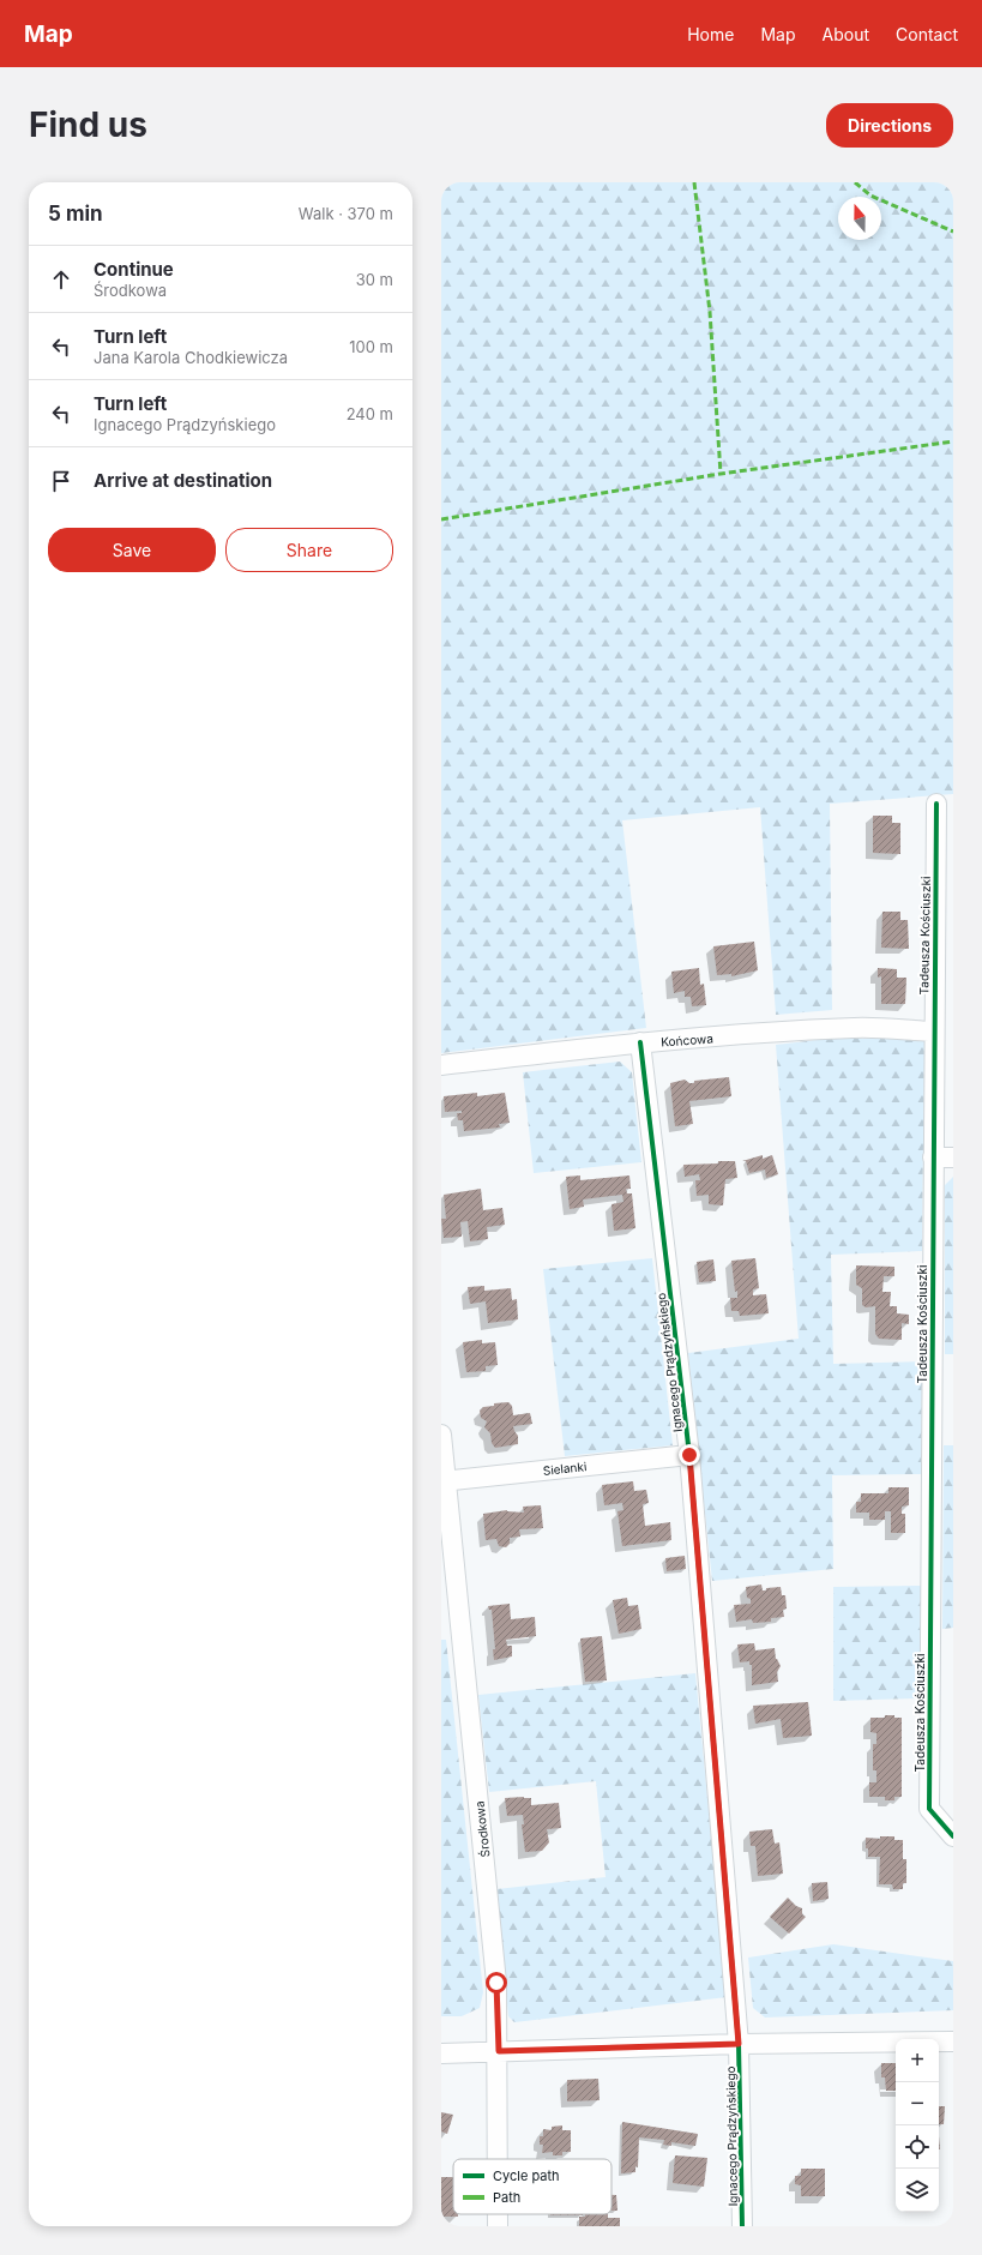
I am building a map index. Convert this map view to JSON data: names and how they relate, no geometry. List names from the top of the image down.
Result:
{
  "streets": {
    "street": [
      "Tadeusza Kościuszki",
      "Końcowa",
      "Ignacego Prądzyńskiego",
      "Sielanki",
      "Środkowa"
    ]
  },
  "crossings": [
    ["Tadeusza Kościuszki", "Końcowa"],
    ["Końcowa", "Ignacego Prądzyńskiego"],
    ["Ignacego Prądzyńskiego", "Sielanki"],
    ["Sielanki", "Środkowa"]
  ],
  "legend": ["Cycle path", "Path"],
  "north": "top",
  "page": {
    "header": "Map",
    "nav": [
      "Home",
      "Map",
      "About",
      "Contact"
    ],
    "buttons": [
      "Directions",
      ["Save", "Share"]
    ],
    "title": "Find us",
    "heading": ["5 min", "Walk · 370 m"],
    "list": [
      ["Continue", "Środkowa", "30 m"],
      ["Turn left", "Jana Karola Chodkiewicza", "100 m"],
      ["Turn left", "Ignacego Prądzyńskiego", "240 m"],
      "Arrive at destination"
    ],
    "map_buttons": ["+", "−"]
  }
}
